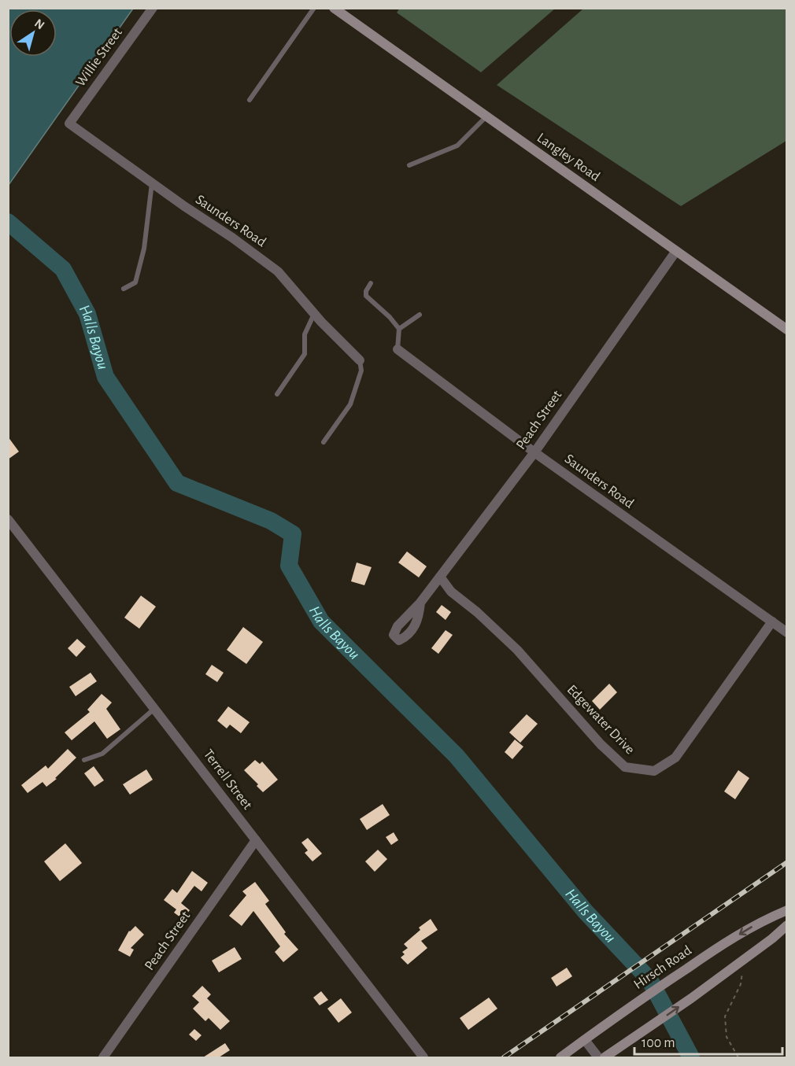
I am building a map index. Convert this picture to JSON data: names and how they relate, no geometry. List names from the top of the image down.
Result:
{
  "streets": {
    "street": [
      "Willie Street",
      "Langley Road",
      "Saunders Road",
      "Peach Street",
      "Edgewater Drive",
      "Terrell Street",
      "Hirsch Road"
    ]
  },
  "crossings": [
    ["Willie Street", "Saunders Road"],
    ["Langley Road", "Peach Street"],
    ["Saunders Road", "Peach Street"],
    ["Saunders Road", "Edgewater Drive"],
    ["Peach Street", "Edgewater Drive"],
    ["Peach Street", "Terrell Street"]
  ],
  "water": ["Halls Bayou"],
  "scale_bar": "100 m",
  "north": "top right"
}
